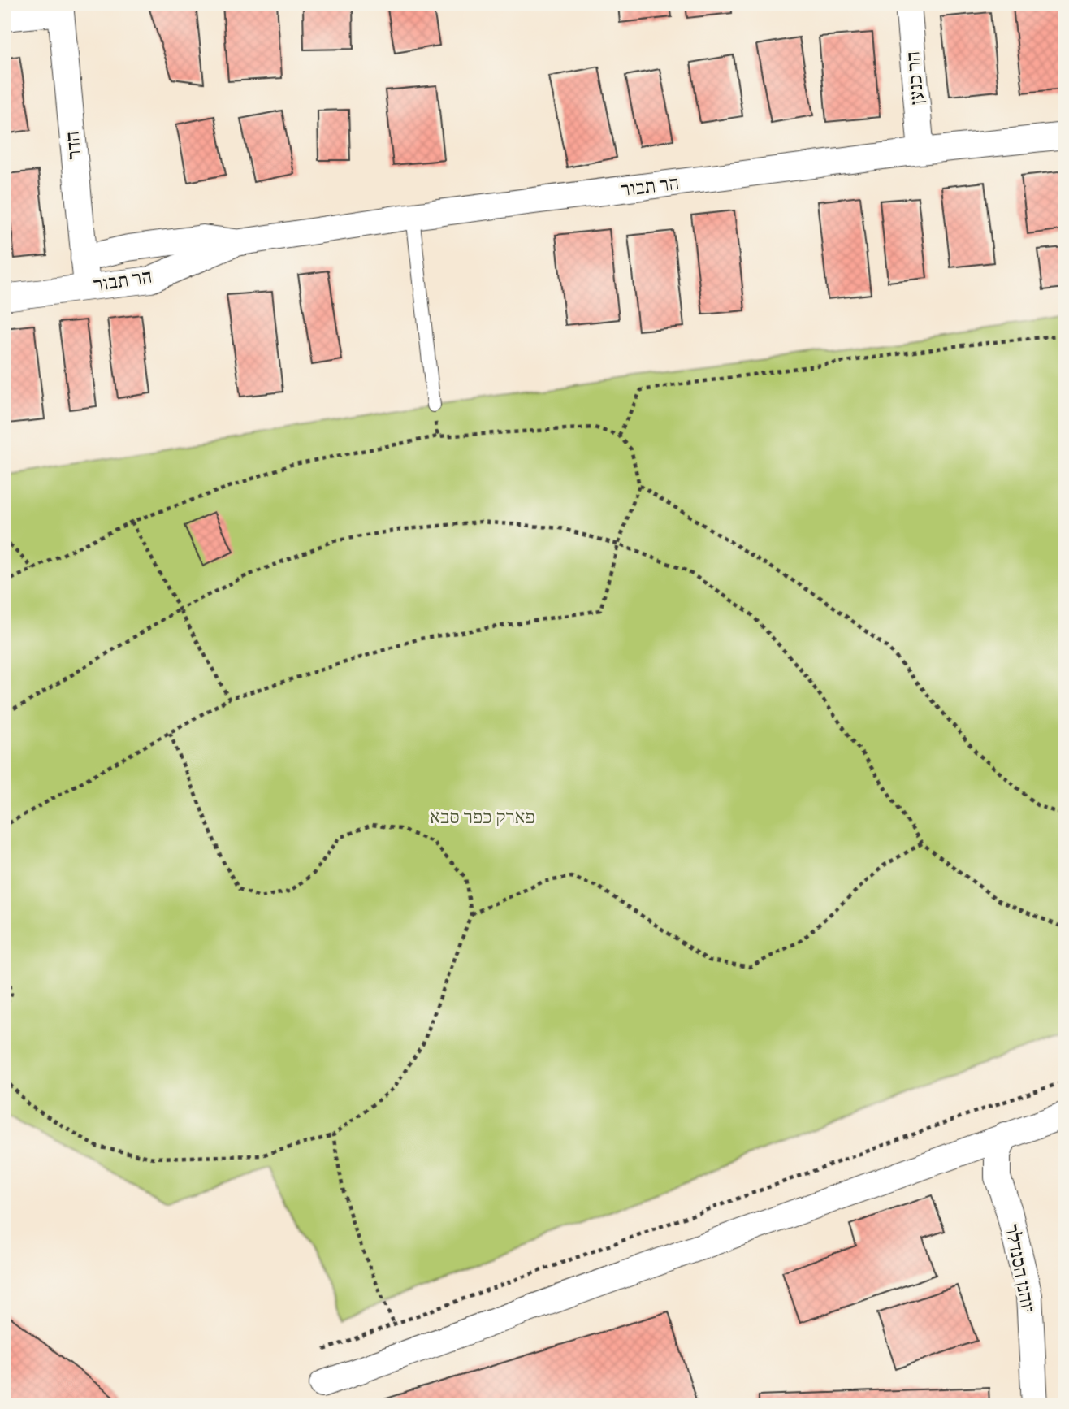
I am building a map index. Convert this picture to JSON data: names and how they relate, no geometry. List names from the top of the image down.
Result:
{
  "streets": {
    "street": [
      "הר כנען",
      "הדר",
      "הר תבור",
      "יוחנן הסנדלר"
    ]
  },
  "crossings": [
    ["הר כנען", "הר תבור"],
    ["הדר", "הר תבור"]
  ],
  "parks": ["פארק כפר סבא"]
}
